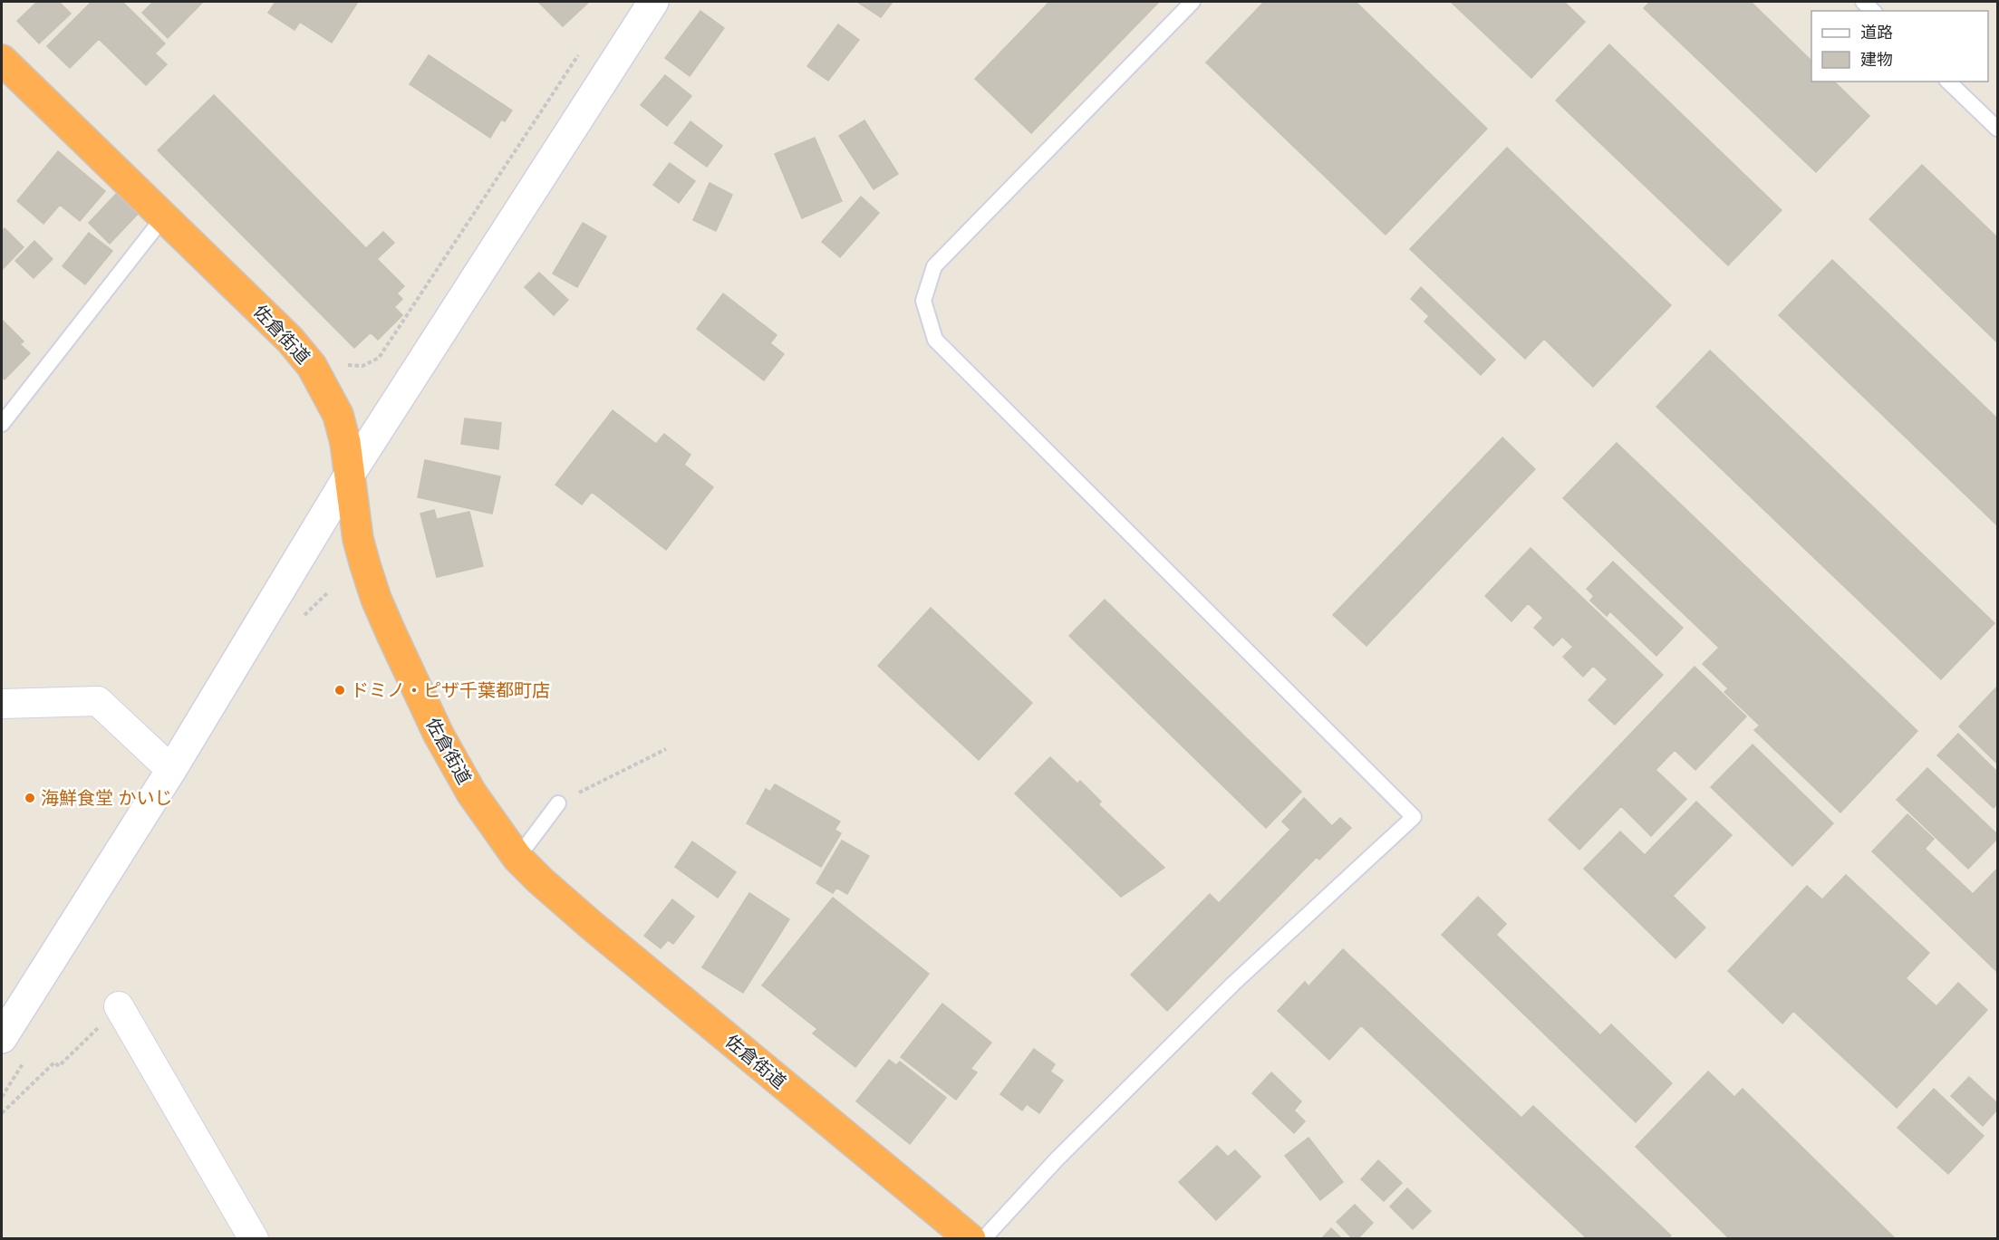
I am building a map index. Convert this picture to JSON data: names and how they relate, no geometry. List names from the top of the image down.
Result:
{
  "streets": {
    "highway": ["佐倉街道"]
  },
  "places": ["ドミノ・ピザ千葉都町店", "海鮮食堂 かいじ"],
  "legend": ["道路", "建物"]
}
